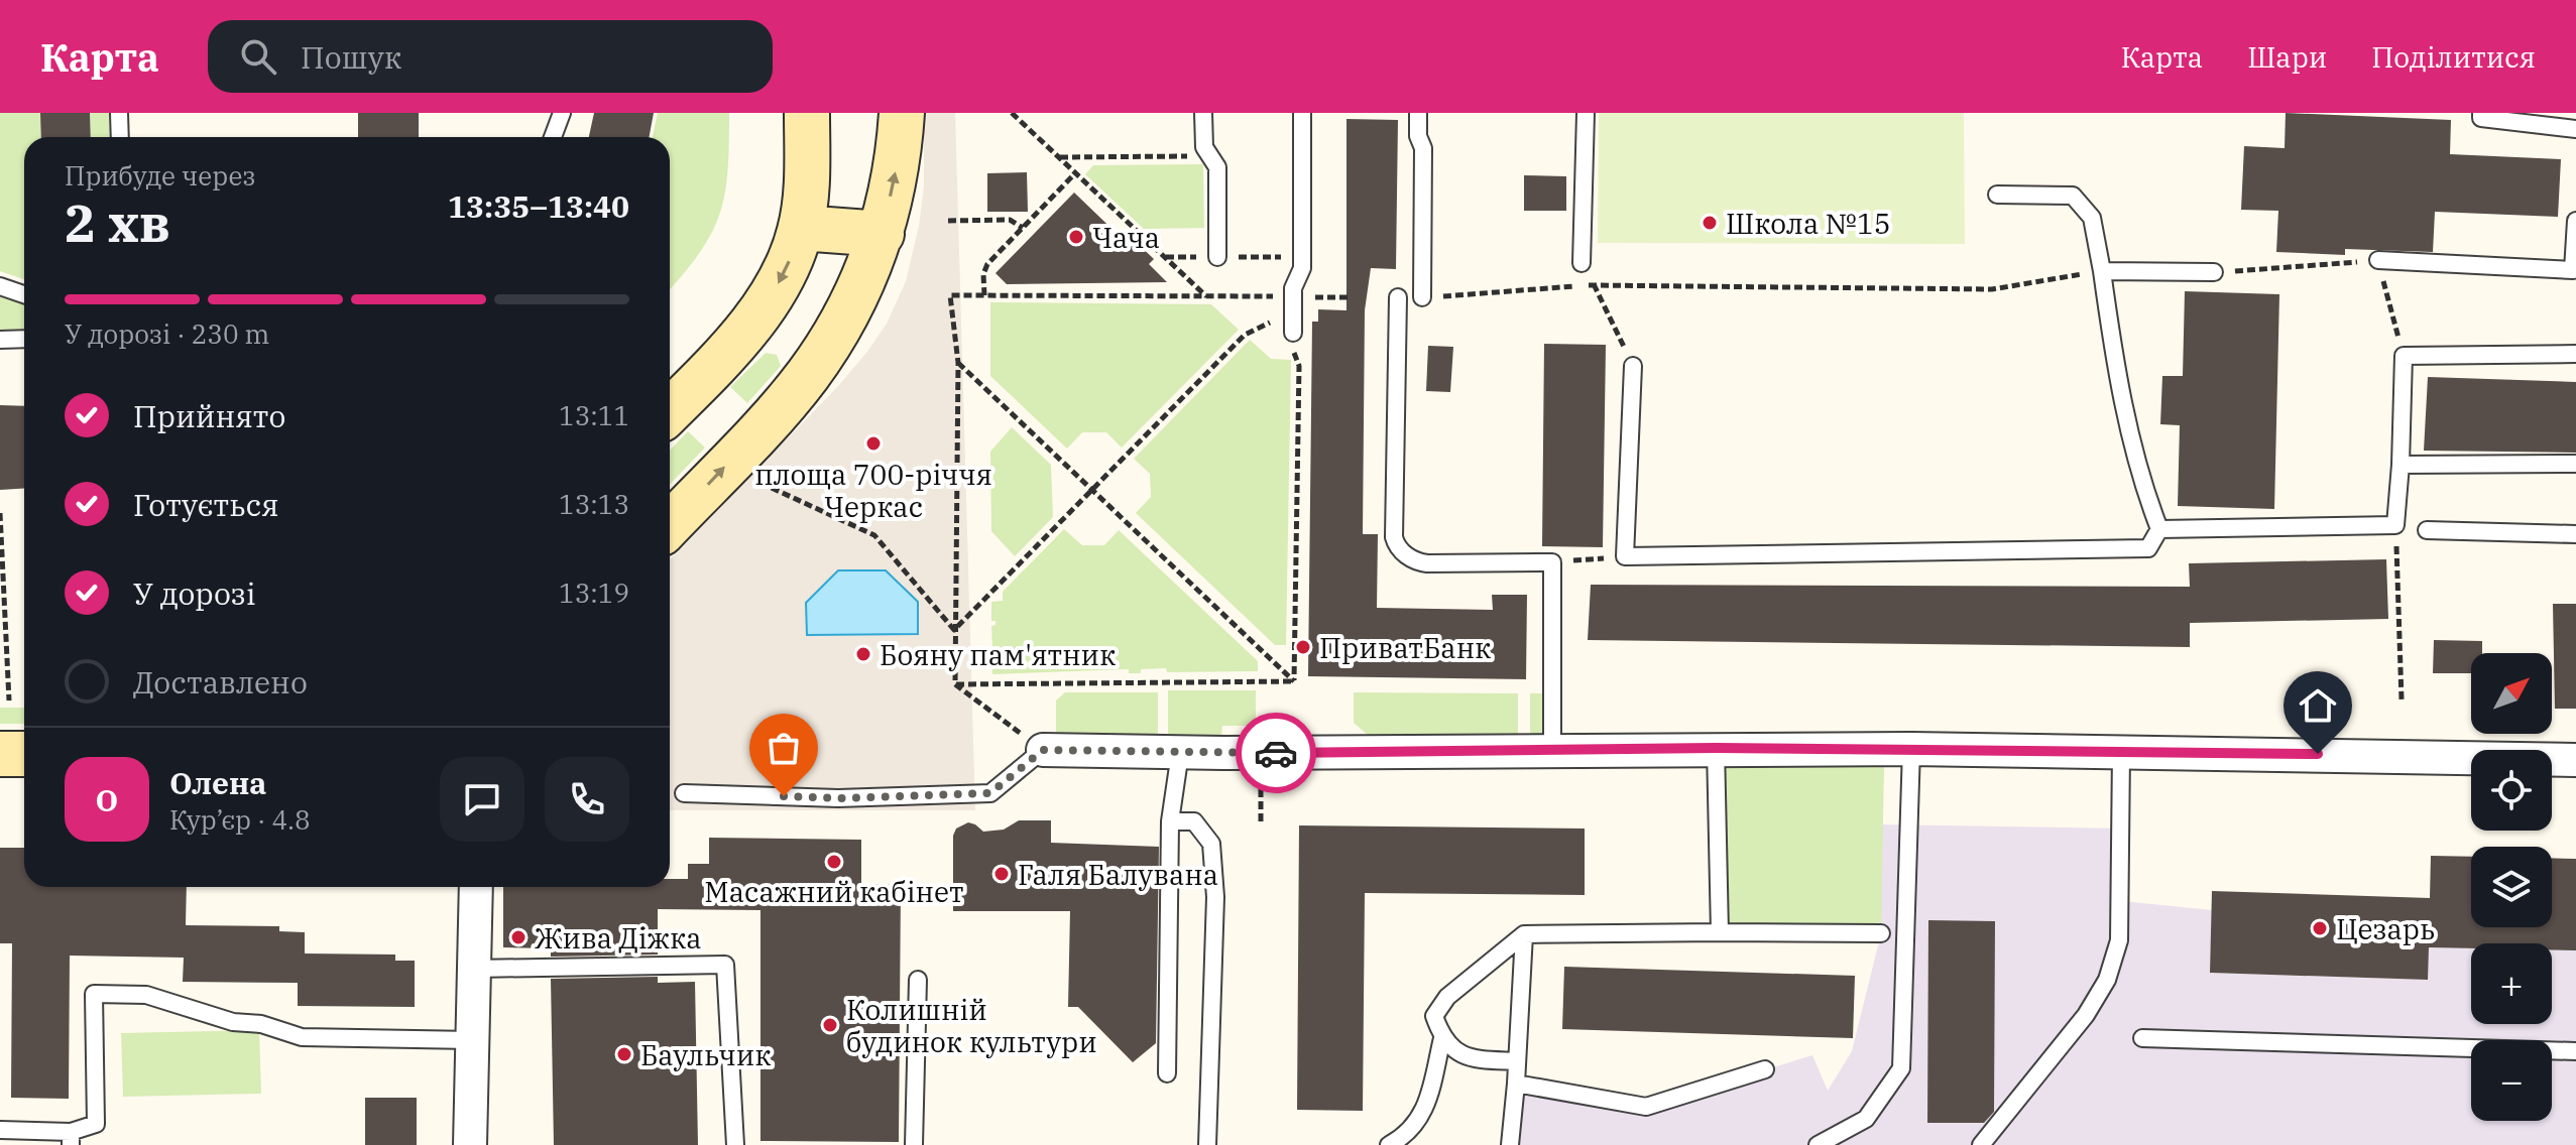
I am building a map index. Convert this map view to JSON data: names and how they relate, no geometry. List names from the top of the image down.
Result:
{
  "places": [
    "Школа №15",
    "Чача",
    "площа 700-річчя Черкас",
    "ПриватБанк",
    "Бояну пам'ятник",
    "Масажний кабінет",
    "Галя Балувана",
    "Цезарь",
    "Жива Діжка",
    "Колишній будинок культури",
    "Баульчик"
  ],
  "north": "top right",
  "page": {
    "header": "Карта",
    "search": "Пошук",
    "nav": ["Карта", "Шари", "Поділитися"],
    "heading": ["2 хв", "Прибуде через", "13:35–13:40"],
    "panel": ["Олена", "Кур’єр · 4.8"],
    "bar": "У дорозі · 230 m",
    "list": [
      ["Прийнято", "13:11"],
      ["Готується", "13:13"],
      ["У дорозі", "13:19"],
      "Доставлено"
    ],
    "map_buttons": ["+", "−"],
    "round": "О"
  }
}
